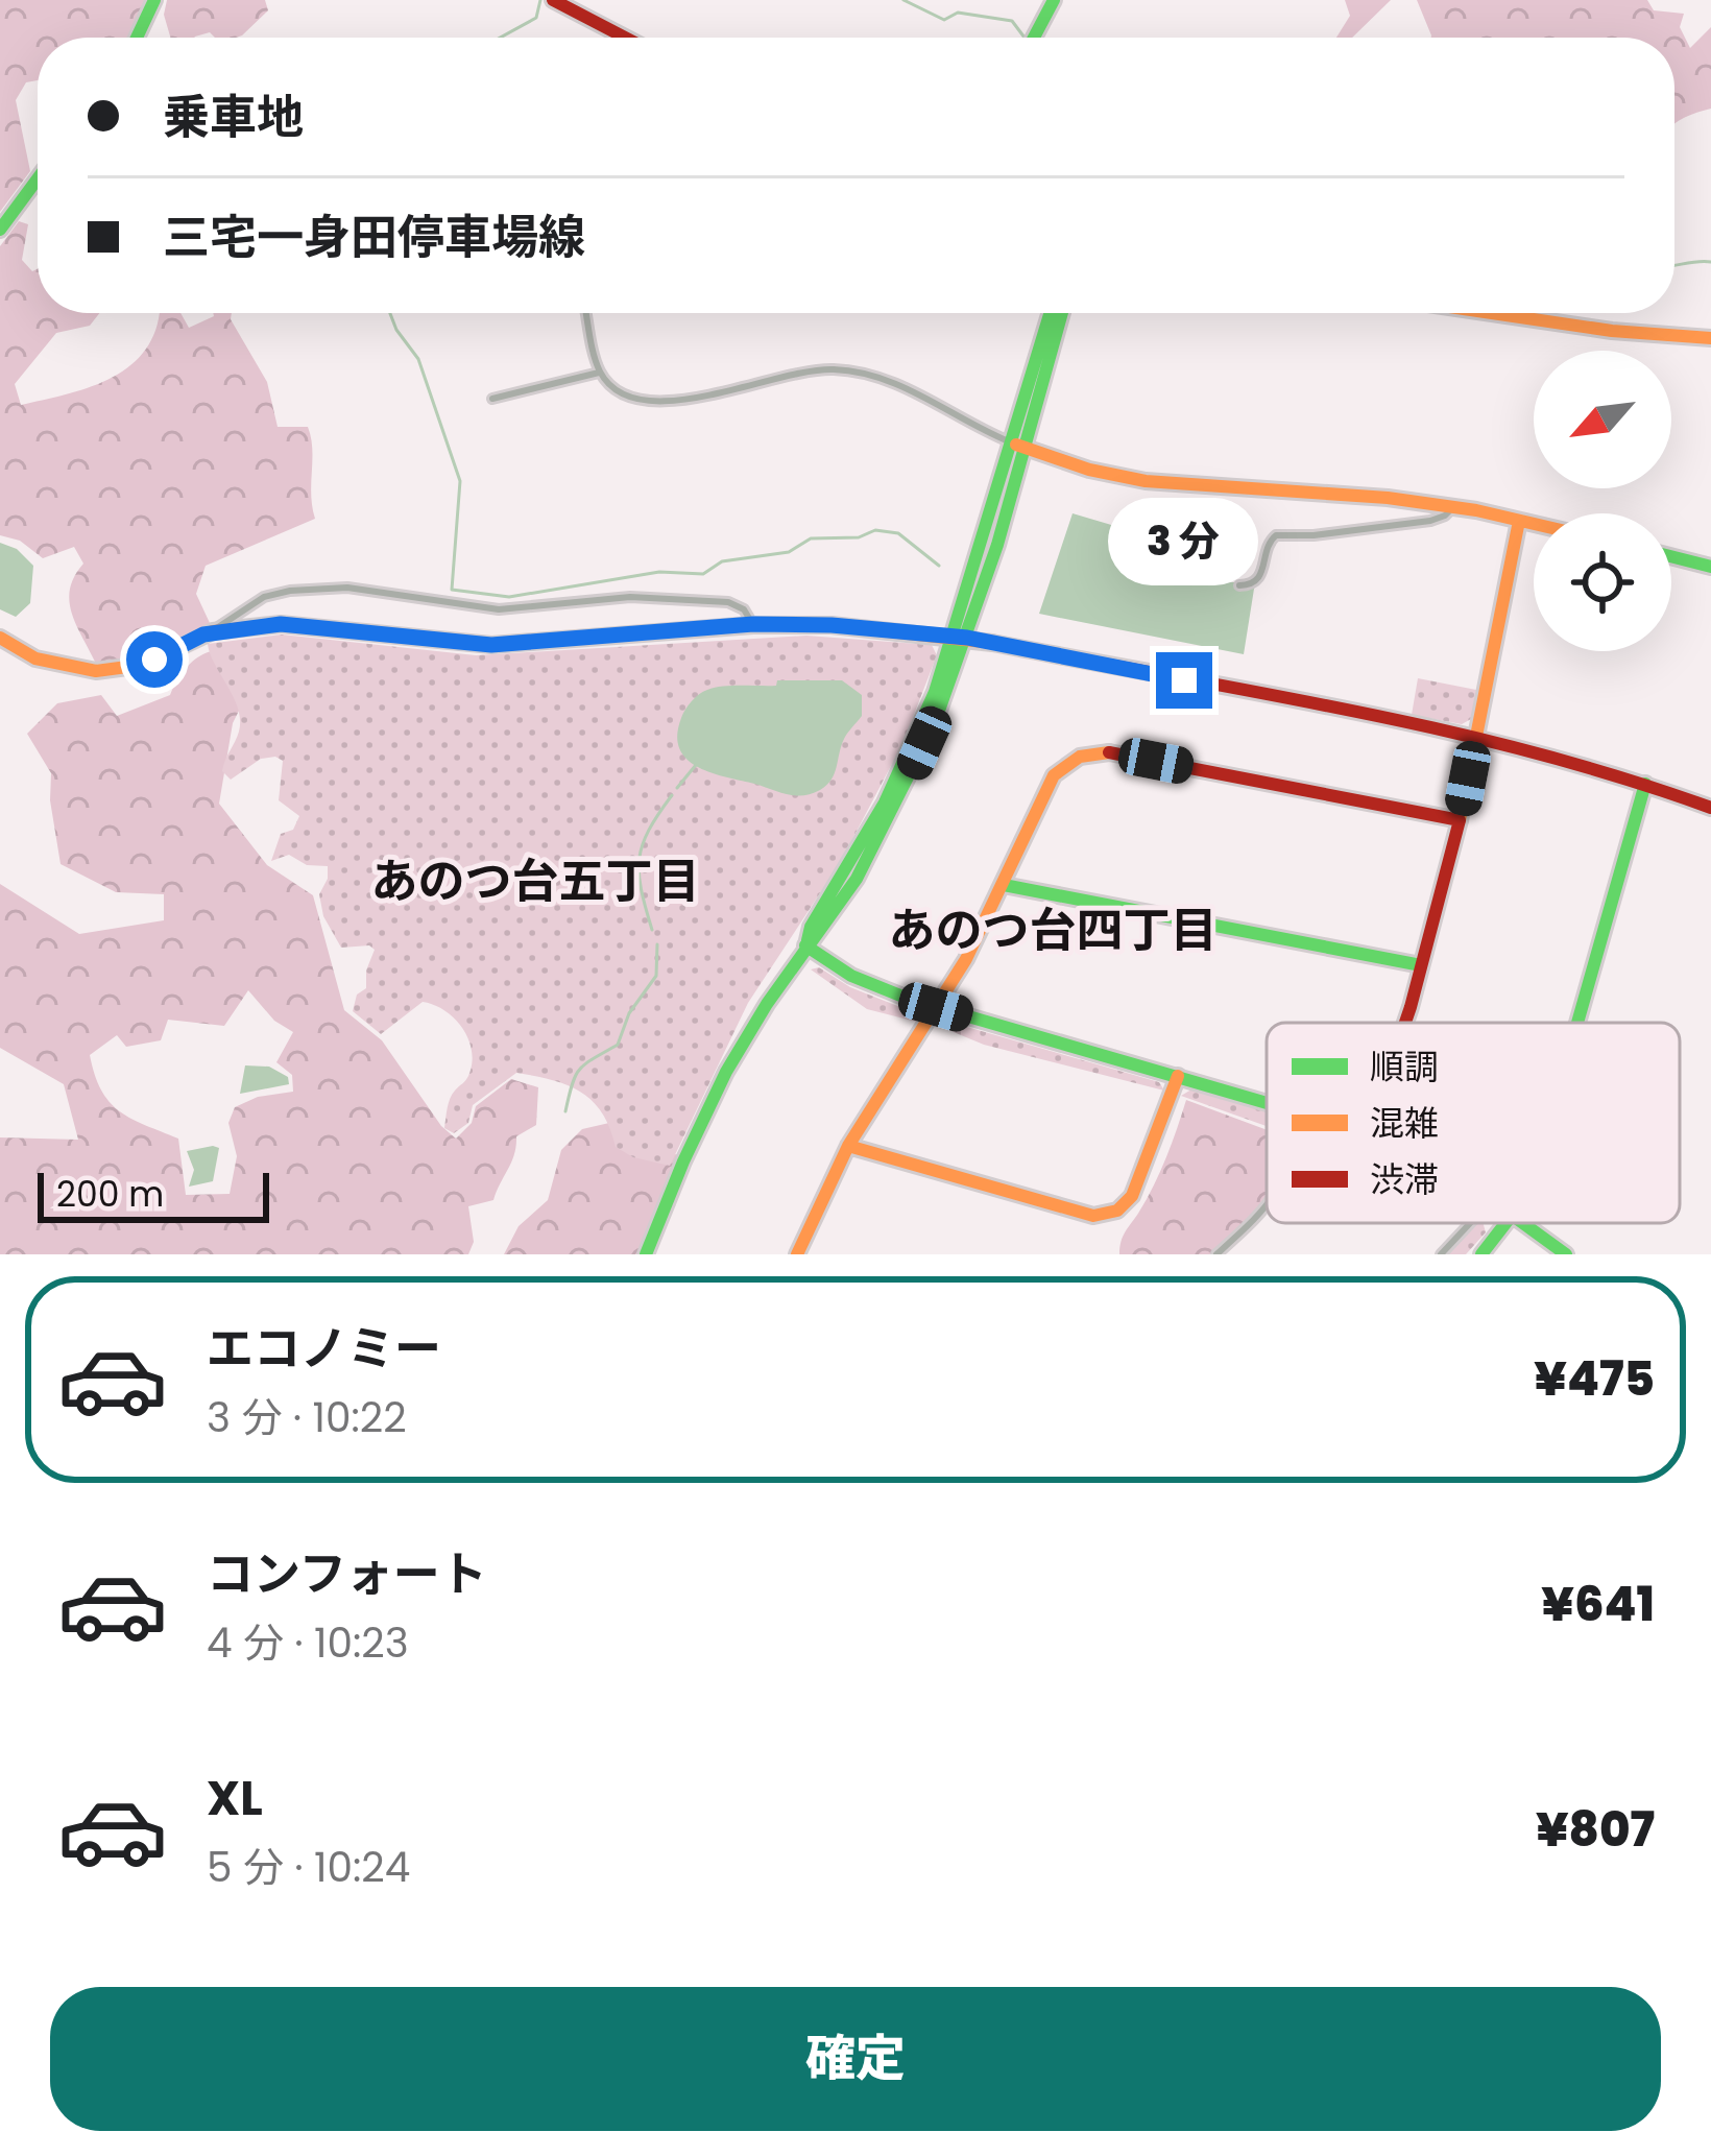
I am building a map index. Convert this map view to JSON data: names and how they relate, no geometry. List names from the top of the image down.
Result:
{
  "districts": ["あのつ台五丁目", "あのつ台四丁目"],
  "legend": ["順調", "混雑", "渋滞"],
  "scale_bar": "200 m",
  "north": "bottom left",
  "page": {
    "banner": ["乗車地", "三宅一身田停車場線"],
    "bubble": "3 分",
    "scale": "200 m",
    "list": [
      {
        "name": "エコノミー",
        "note": "3 分 · 10:22",
        "value": "¥475"
      },
      {
        "name": "コンフォート",
        "note": "4 分 · 10:23",
        "value": "¥641"
      },
      {
        "name": "XL",
        "note": "5 分 · 10:24",
        "value": "¥807"
      }
    ],
    "buttons": "確定"
  }
}
